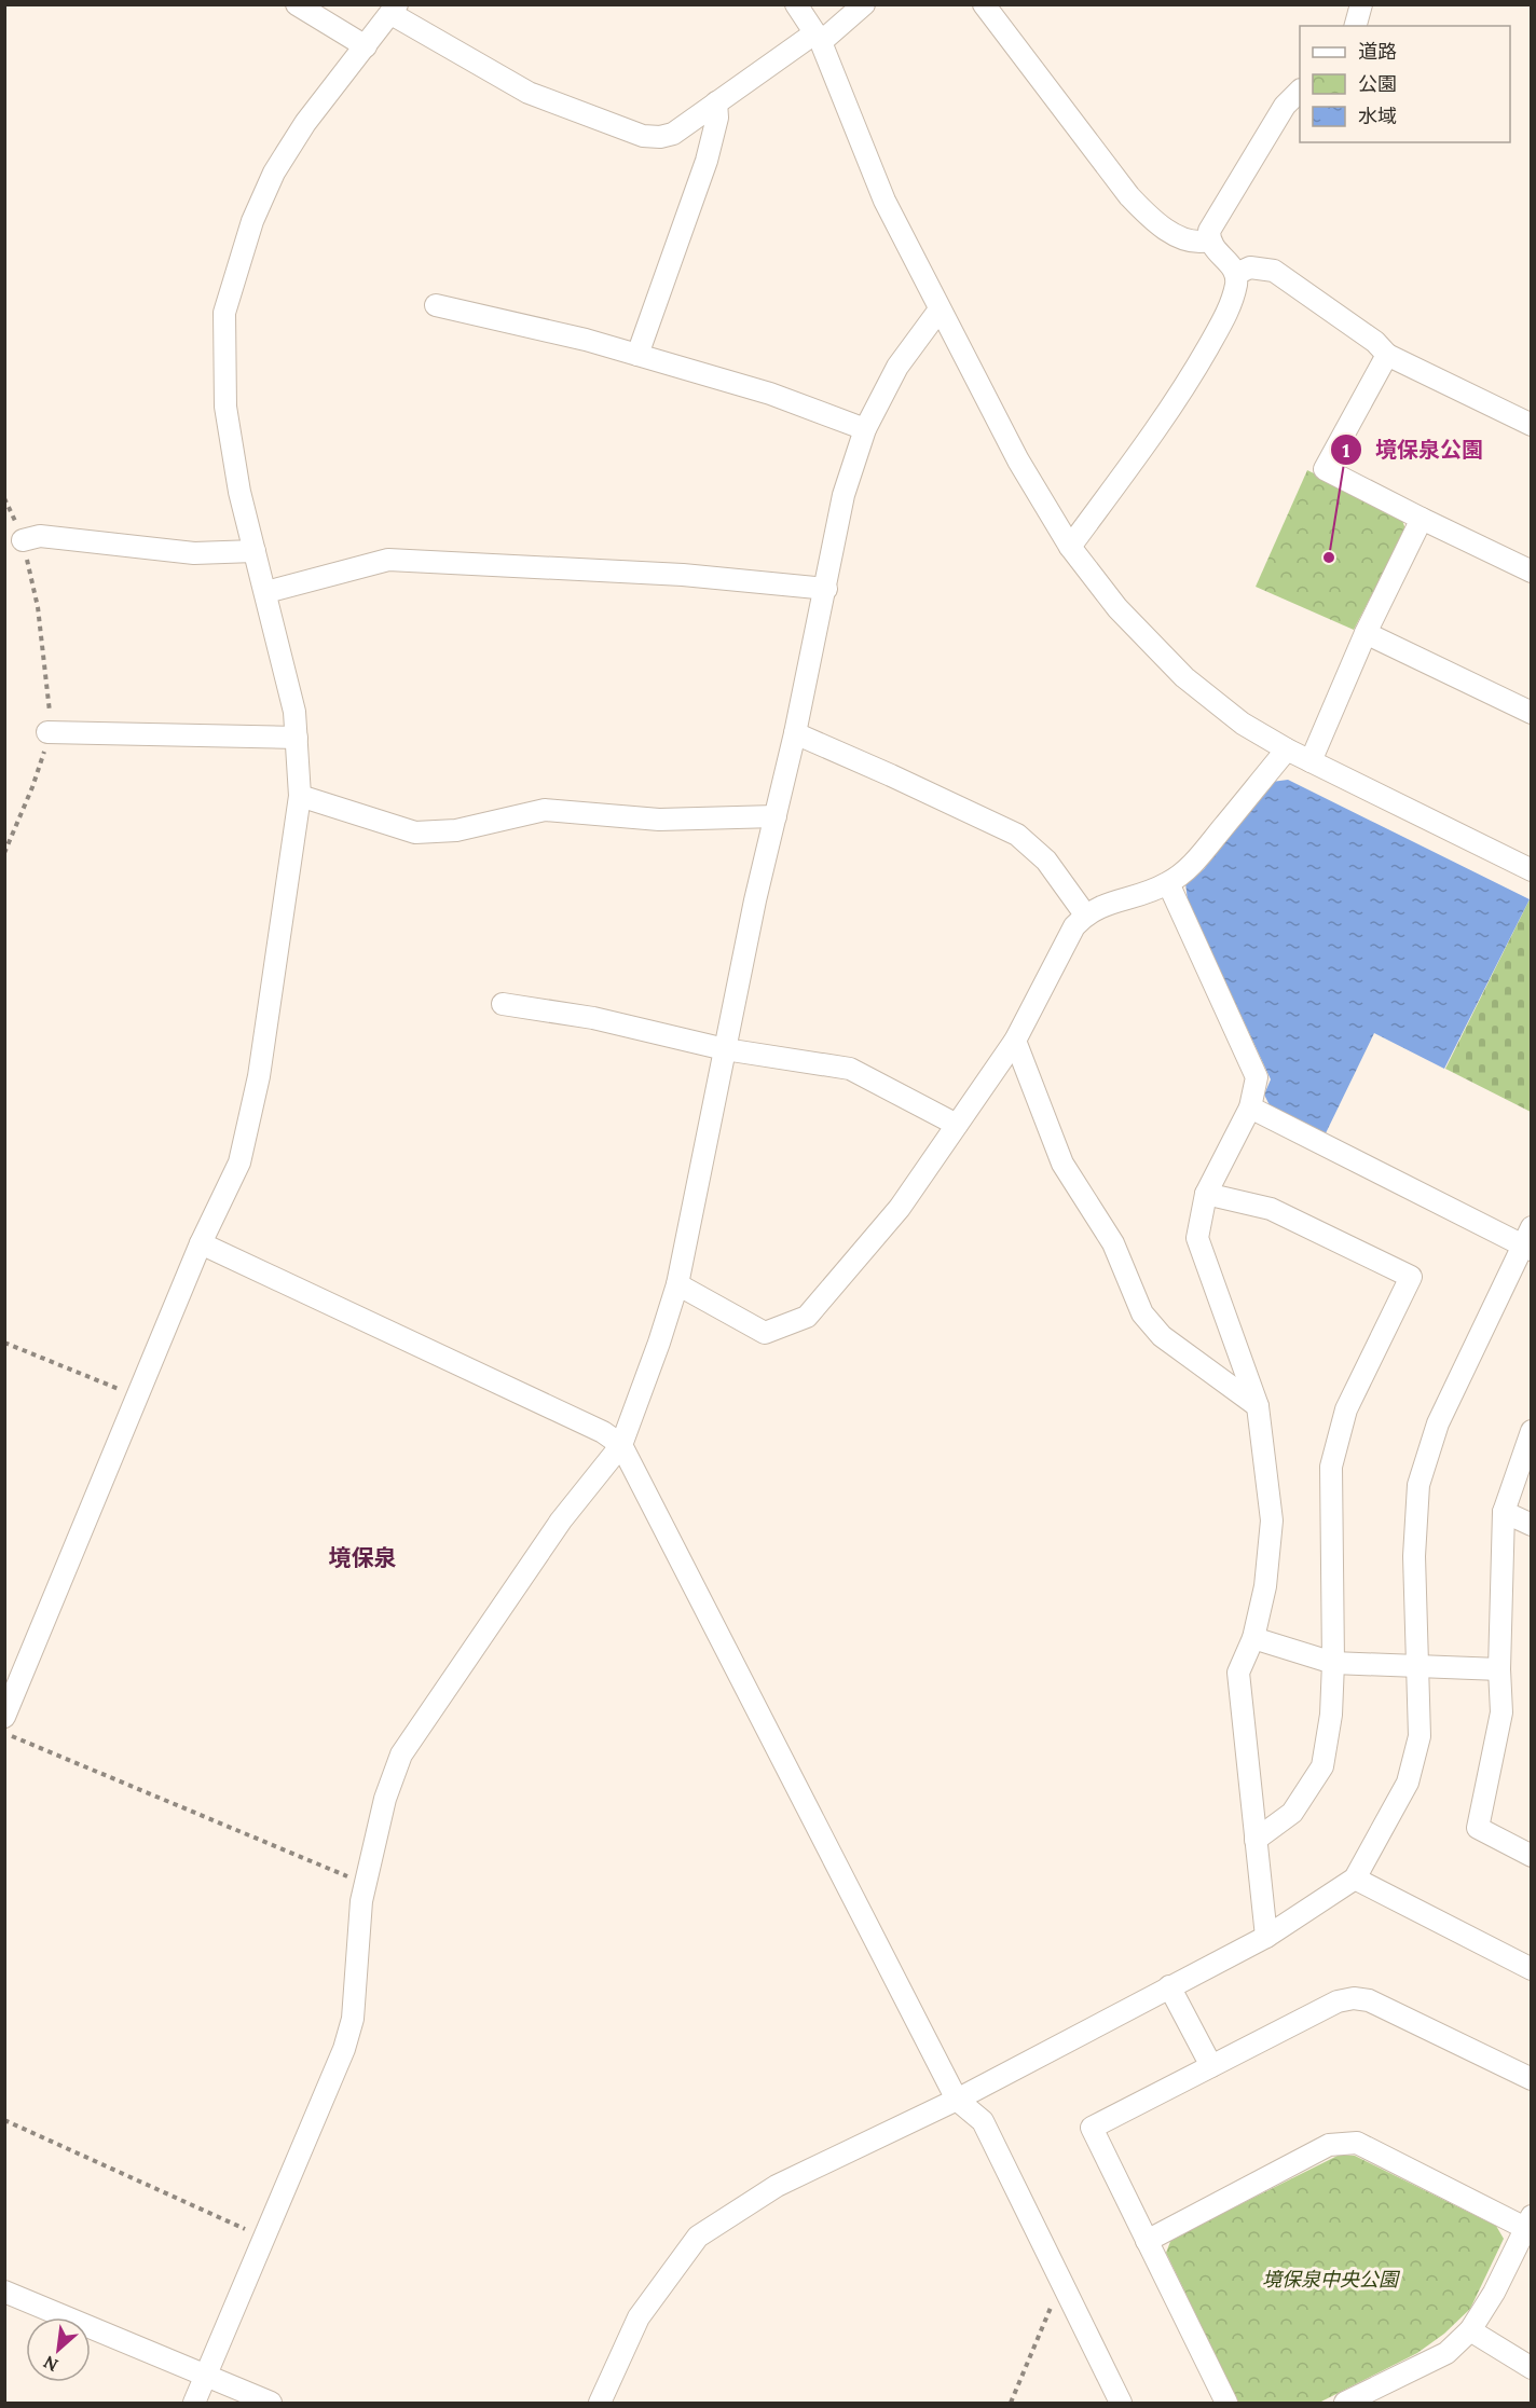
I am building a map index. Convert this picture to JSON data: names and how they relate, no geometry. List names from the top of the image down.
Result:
{
  "districts": ["境保泉"],
  "parks": ["境保泉中央公園"],
  "places": ["境保泉公園"],
  "legend": ["道路", "公園", "水域"],
  "north": "bottom left"
}
